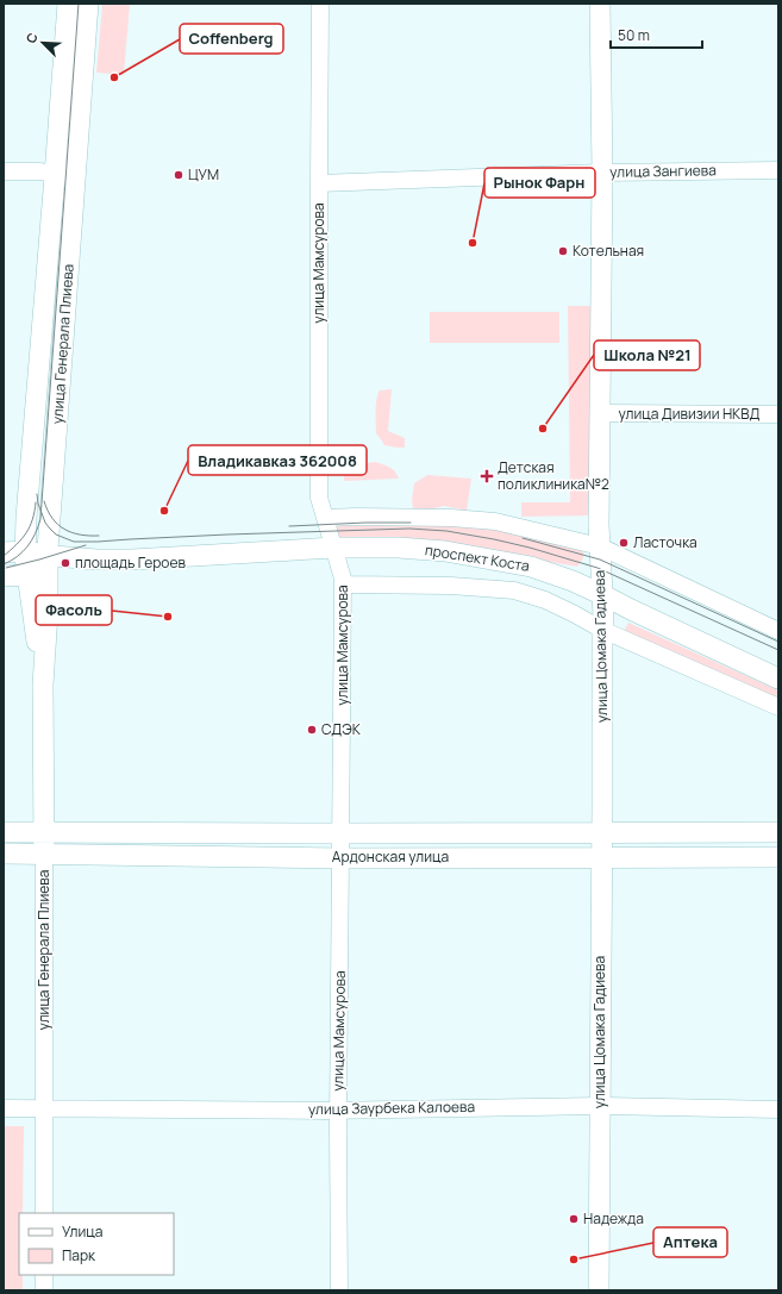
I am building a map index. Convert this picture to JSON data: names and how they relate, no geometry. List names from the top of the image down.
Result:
{
  "streets": {
    "main road": [
      "улица Генерала Плиева",
      "проспект Коста",
      "улица Цомака Гадиева",
      "Ардонская улица"
    ],
    "street": [
      "улица Зангиева",
      "улица Мамсурова",
      "улица Дивизии НКВД",
      "улица Заурбека Калоева"
    ]
  },
  "crossings": [
    ["улица Зангиева", "улица Мамсурова"],
    ["улица Зангиева", "улица Цомака Гадиева"],
    ["улица Мамсурова", "проспект Коста"],
    ["улица Мамсурова", "Ардонская улица"],
    ["улица Мамсурова", "улица Заурбека Калоева"],
    ["улица Генерала Плиева", "проспект Коста"],
    ["улица Генерала Плиева", "Ардонская улица"],
    ["улица Генерала Плиева", "улица Заурбека Калоева"],
    ["улица Дивизии НКВД", "улица Цомака Гадиева"],
    ["проспект Коста", "улица Цомака Гадиева"],
    ["улица Цомака Гадиева", "Ардонская улица"],
    ["улица Цомака Гадиева", "улица Заурбека Калоева"]
  ],
  "places": {
    "other": [
      "Coffenberg",
      "ЦУМ",
      "Рынок Фарн",
      "Котельная",
      "Школа №21",
      "Владикавказ 362008",
      "Ласточка",
      "площадь Героев",
      "Фасоль",
      "СДЭК",
      "Надежда",
      "Аптека"
    ],
    "health": ["Детская поликлиника№2"]
  },
  "legend": ["Улица", "Парк"],
  "scale_bar": "50 m",
  "north": "top left"
}
